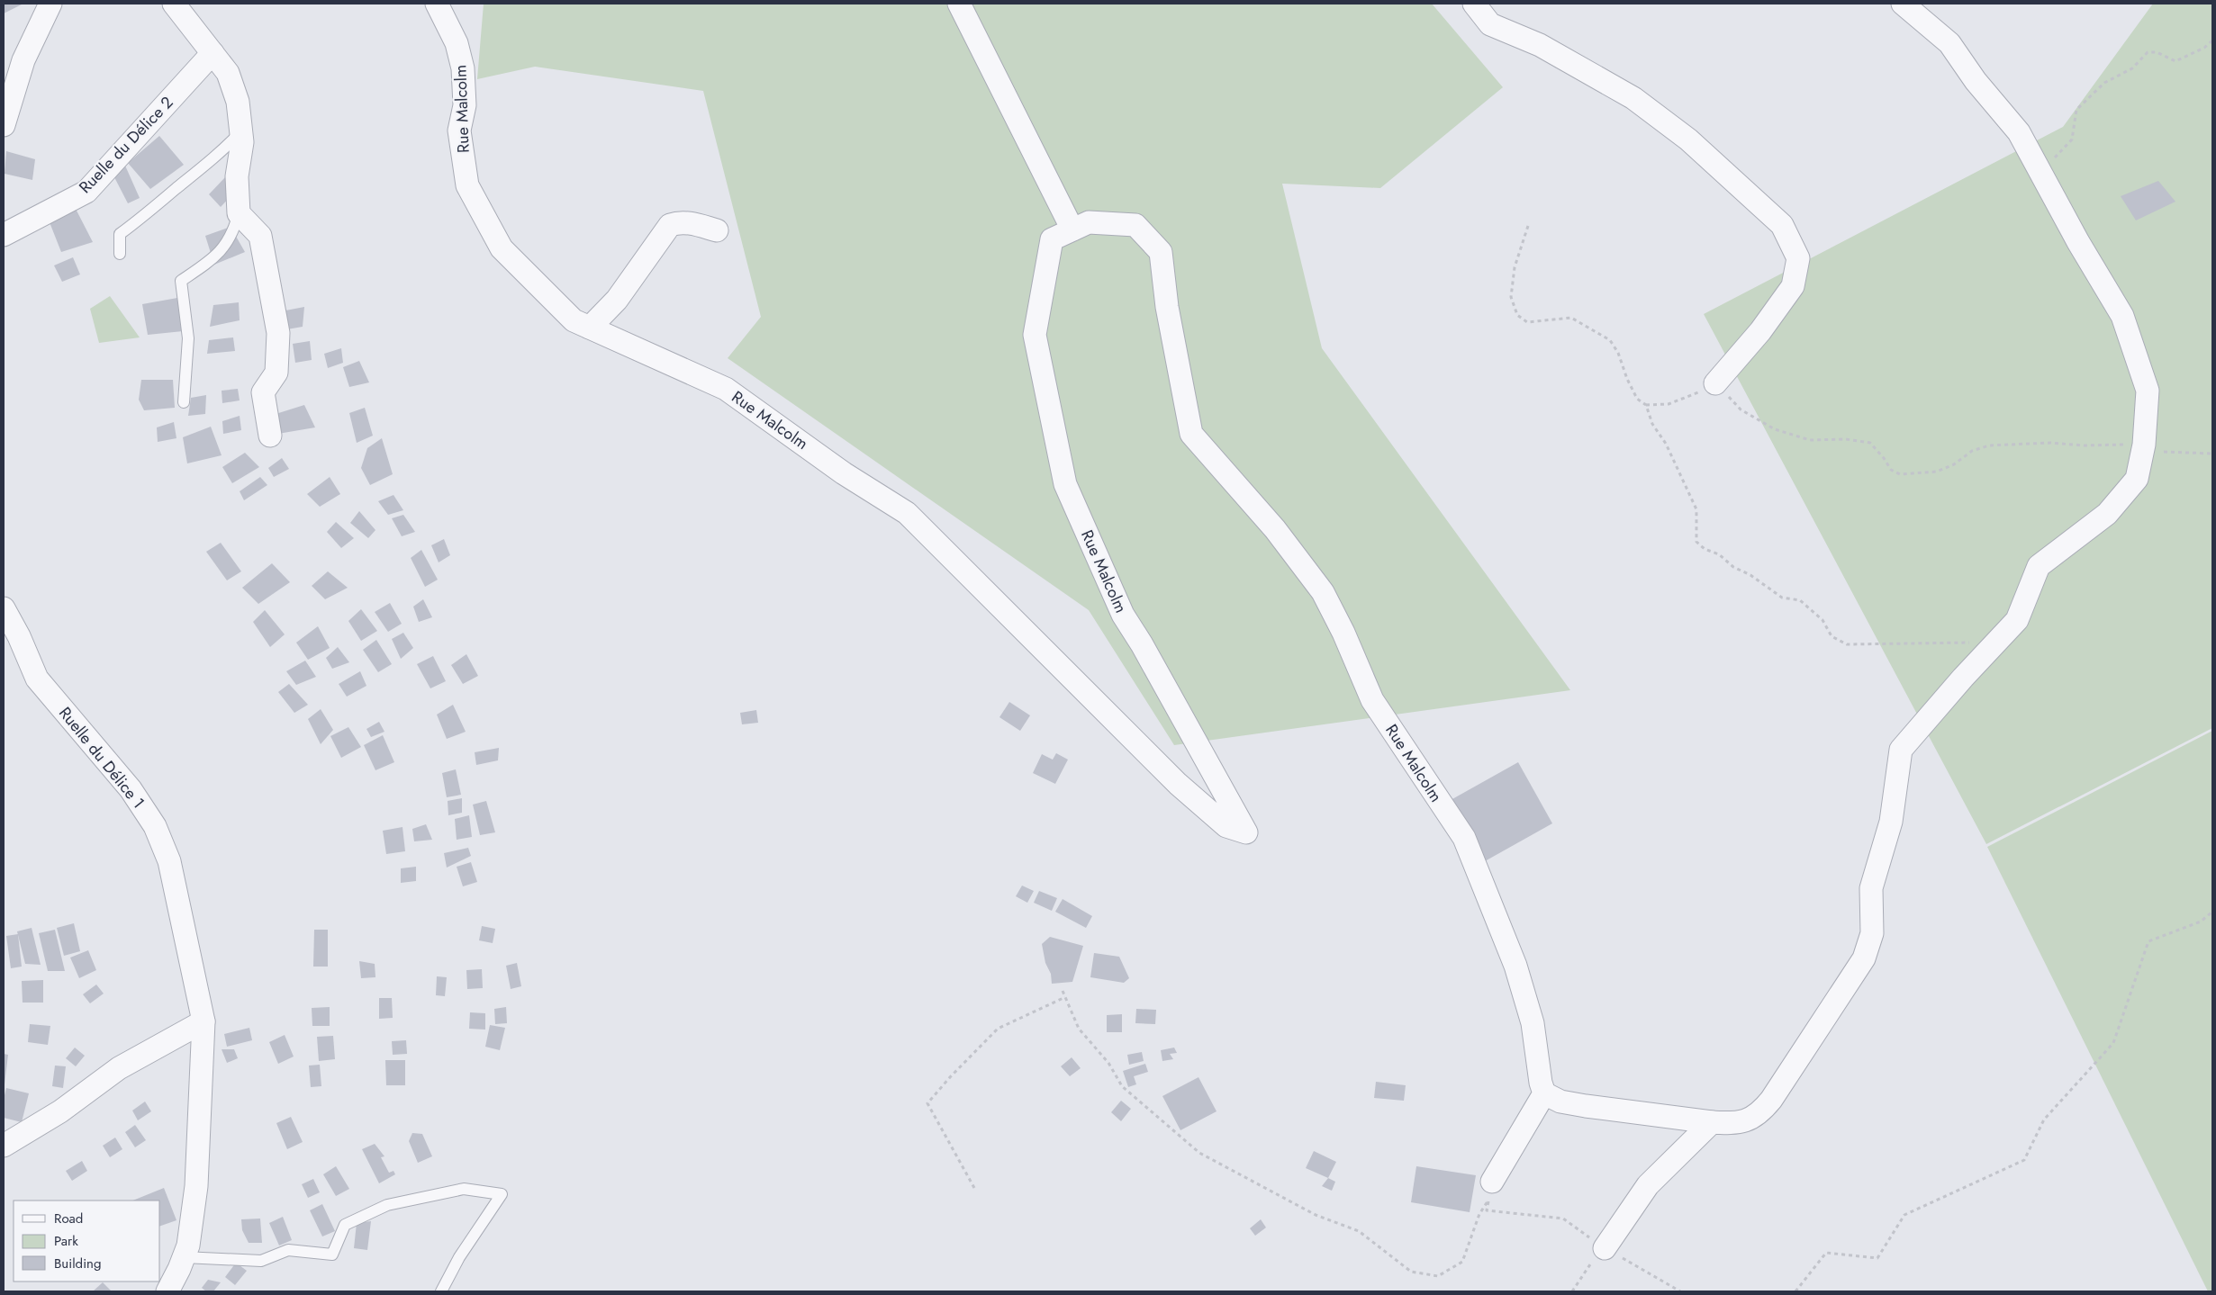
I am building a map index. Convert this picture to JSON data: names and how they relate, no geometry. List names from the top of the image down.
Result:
{
  "streets": {
    "street": ["Rue Malcolm", "Ruelle du Délice 2", "Ruelle du Délice 1"]
  },
  "legend": ["Road", "Park", "Building"]
}
